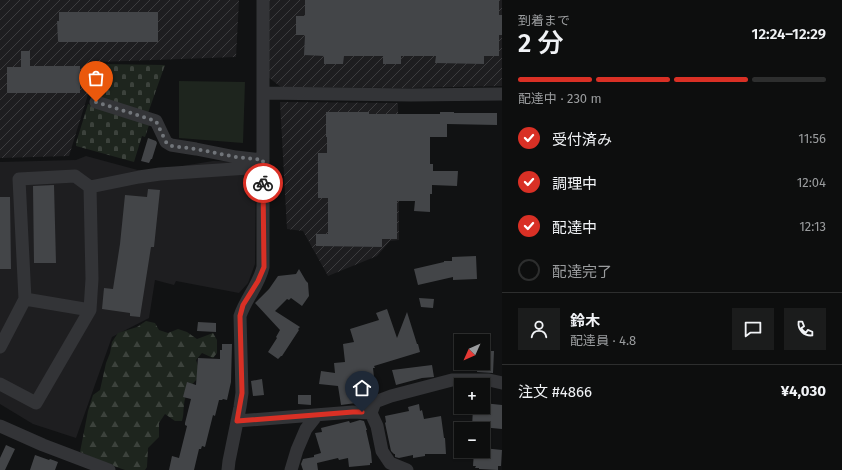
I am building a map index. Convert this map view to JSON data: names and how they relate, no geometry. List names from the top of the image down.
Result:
{
  "north": "bottom left",
  "page": {
    "heading": ["2 分", "到着まで", "12:24–12:29"],
    "panel": [
      "鈴木",
      "配達員 · 4.8",
      "注文 #4866",
      "¥4,030"
    ],
    "bar": "配達中 · 230 m",
    "list": [
      ["受付済み", "11:56"],
      ["調理中", "12:04"],
      ["配達中", "12:13"],
      "配達完了"
    ],
    "map_buttons": ["+", "−"]
  }
}
